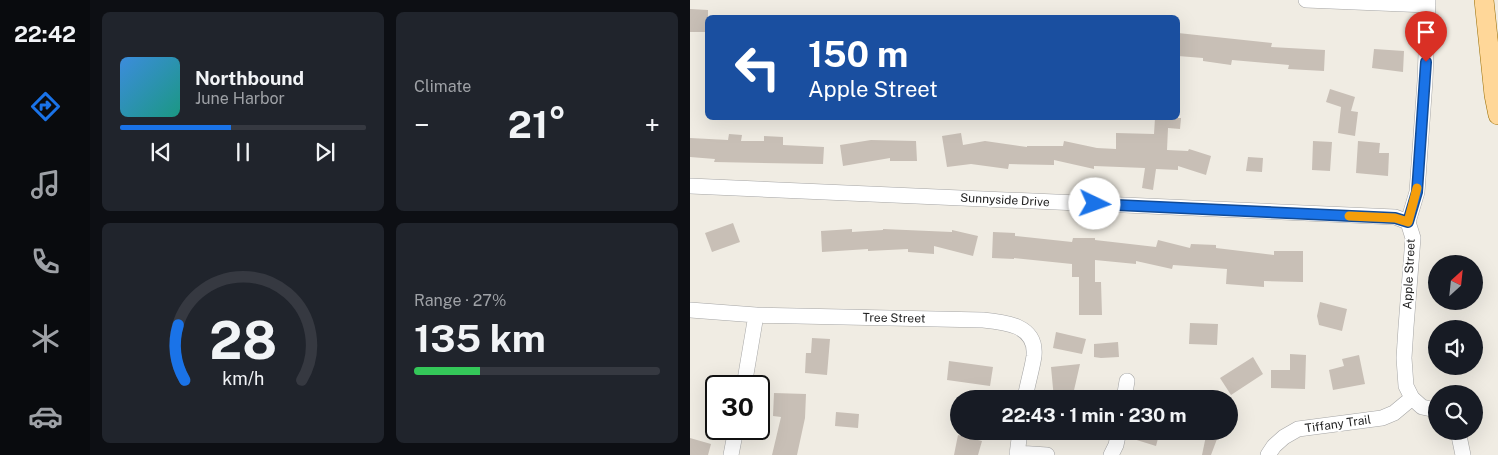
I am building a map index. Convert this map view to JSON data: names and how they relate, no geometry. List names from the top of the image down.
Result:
{
  "streets": {
    "street": [
      "Sunnyside Drive",
      "Apple Street",
      "Tree Street",
      "Tiffany Trail"
    ]
  },
  "crossings": [
    ["Sunnyside Drive", "Apple Street"],
    ["Apple Street", "Tiffany Trail"]
  ],
  "north": "top right",
  "page": {
    "tabs": "22:42",
    "tile": [
      "Climate",
      ["Range · 27%", "135 km"]
    ],
    "turn": ["150 m", "Apple Street"],
    "song": ["Northbound", "June Harbor"],
    "heat": ["−", "21°", "+"],
    "limit": "30",
    "trip": "22:43 · 1 min · 230 m",
    "gauge": ["28", "km/h"]
  }
}
